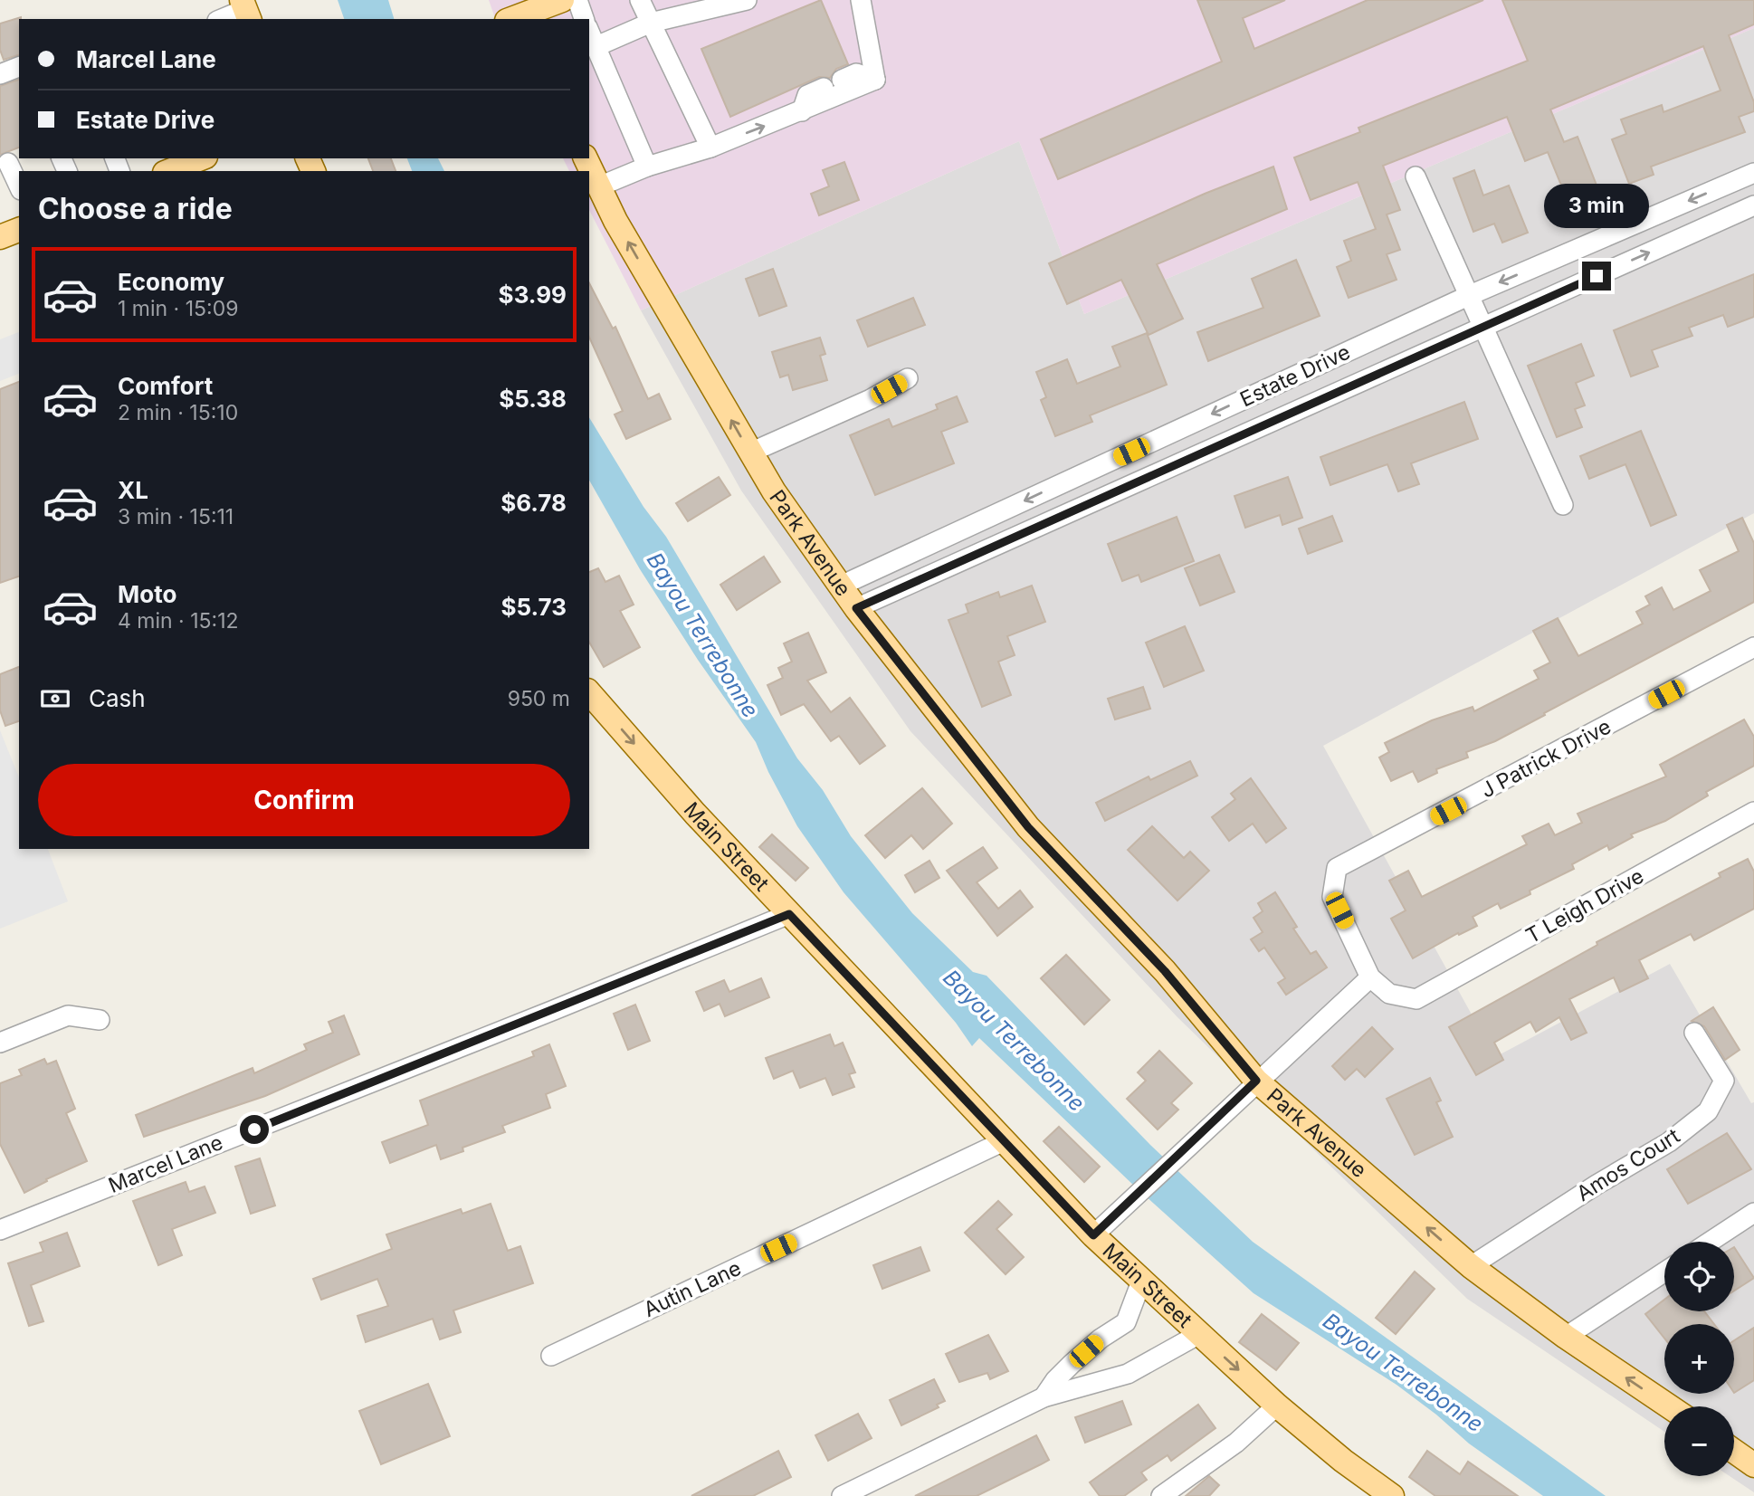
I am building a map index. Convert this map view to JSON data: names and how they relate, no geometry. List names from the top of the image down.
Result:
{
  "streets": {
    "main road": ["Park Avenue", "Main Street"],
    "street": [
      "Estate Drive",
      "J Patrick Drive",
      "T Leigh Drive",
      "Marcel Lane",
      "Amos Court",
      "Autin Lane"
    ]
  },
  "crossings": [
    ["Estate Drive", "Park Avenue"],
    ["Park Avenue", "Amos Court"],
    ["J Patrick Drive", "T Leigh Drive"],
    ["Main Street", "Marcel Lane"],
    ["Main Street", "Autin Lane"]
  ],
  "one_way": ["Park Avenue", "Main Street"],
  "water": ["Bayou Terrebonne"],
  "page": {
    "banner": ["Marcel Lane", "Estate Drive"],
    "heading": "Choose a ride",
    "bubble": "3 min",
    "list": [
      {
        "name": "Economy",
        "note": "1 min · 15:09",
        "value": "$3.99"
      },
      {
        "name": "Comfort",
        "note": "2 min · 15:10",
        "value": "$5.38"
      },
      {
        "name": "XL",
        "note": "3 min · 15:11",
        "value": "$6.78"
      },
      {
        "name": "Moto",
        "note": "4 min · 15:12",
        "value": "$5.73"
      }
    ],
    "pay": ["Cash", "950 m"],
    "buttons": "Confirm",
    "map_buttons": ["+", "−"]
  }
}
